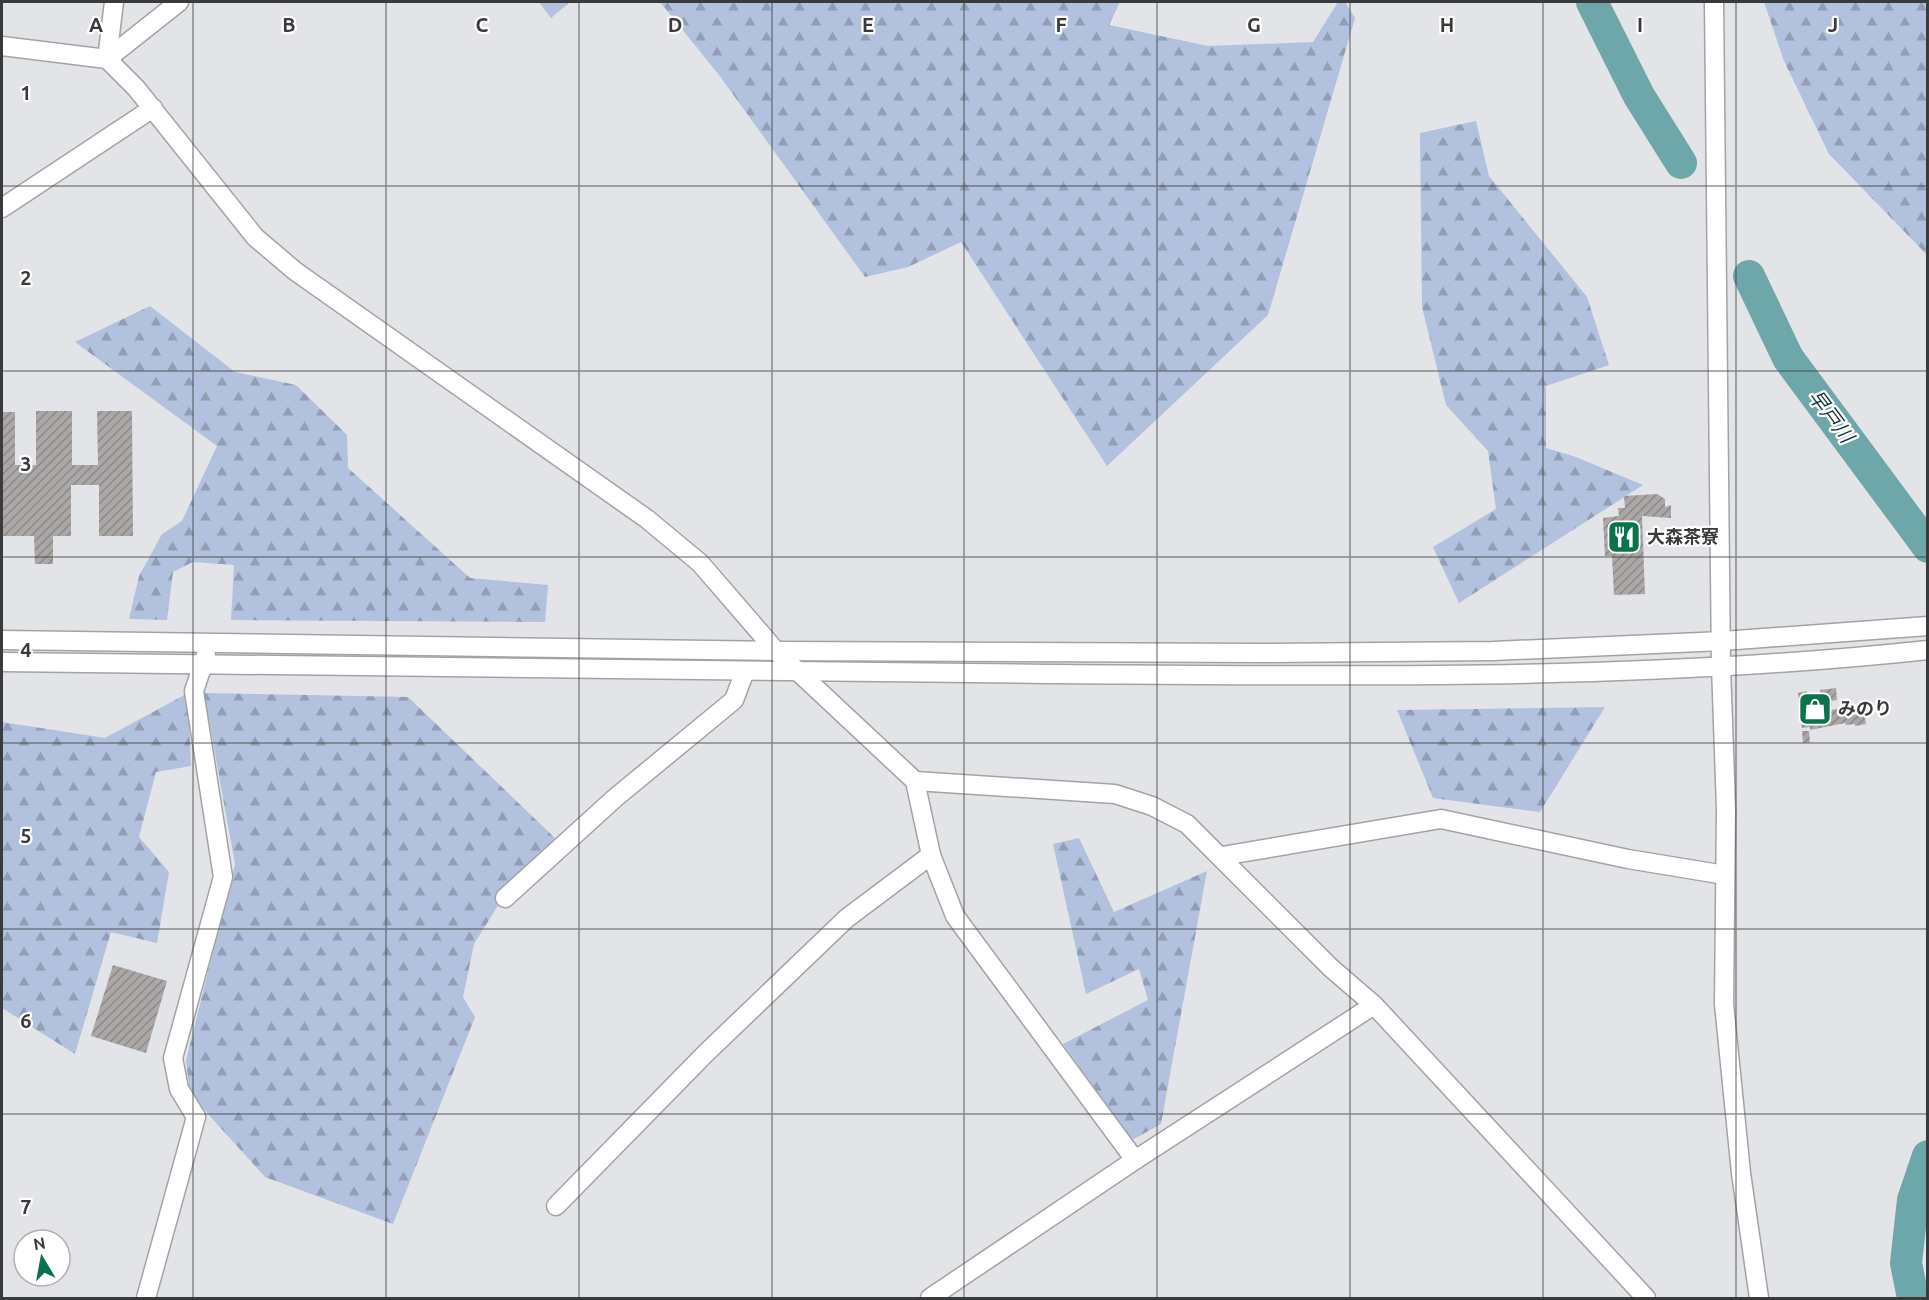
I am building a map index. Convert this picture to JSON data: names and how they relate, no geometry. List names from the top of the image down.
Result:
{
  "water": ["早戸川"],
  "places": {
    "restaurant": ["大森茶寮"],
    "shop": ["みのり"]
  },
  "north": "top",
  "grid": {
    "columns": [
      "A",
      "B",
      "C",
      "D",
      "E",
      "F",
      "G",
      "H",
      "I",
      "J"
    ],
    "rows": [
      "1",
      "2",
      "3",
      "4",
      "5",
      "6",
      "7"
    ]
  }
}
